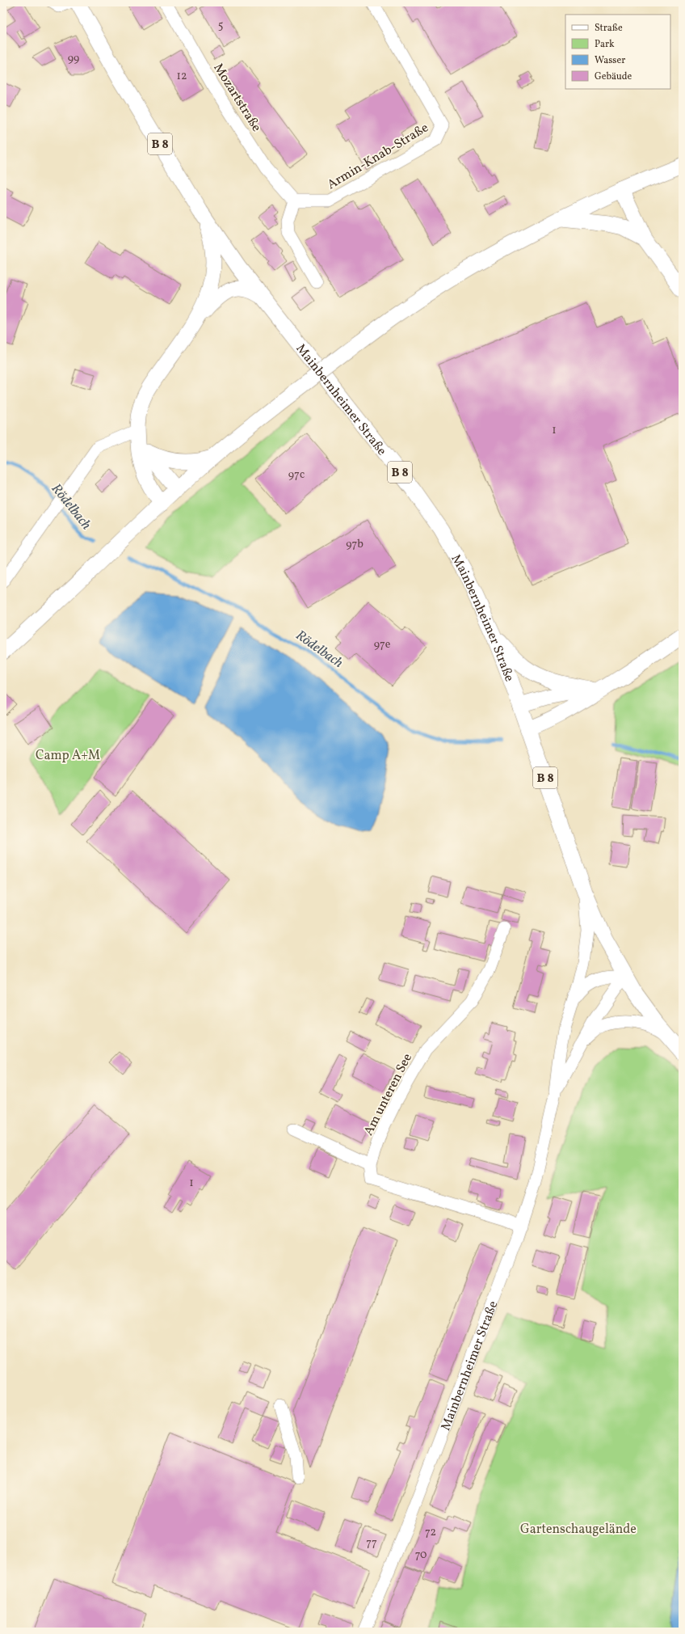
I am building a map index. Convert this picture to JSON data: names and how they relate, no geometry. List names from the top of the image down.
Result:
{
  "streets": {
    "main road": ["B 8", "Mainbernheimer Straße"],
    "street": ["Mozartstraße", "Armin-Knab-Straße", "Am unteren See"]
  },
  "crossings": [
    ["Mozartstraße", "Armin-Knab-Straße"]
  ],
  "water": ["Rödelbach"],
  "parks": ["Camp A+M", "Gartenschaugelände"],
  "house_numbers": [
    "5",
    "99",
    "12",
    "1",
    "97c",
    "97b",
    "97e",
    "1",
    "72",
    "77",
    "70"
  ],
  "legend": [
    "Straße",
    "Park",
    "Wasser",
    "Gebäude"
  ]
}
